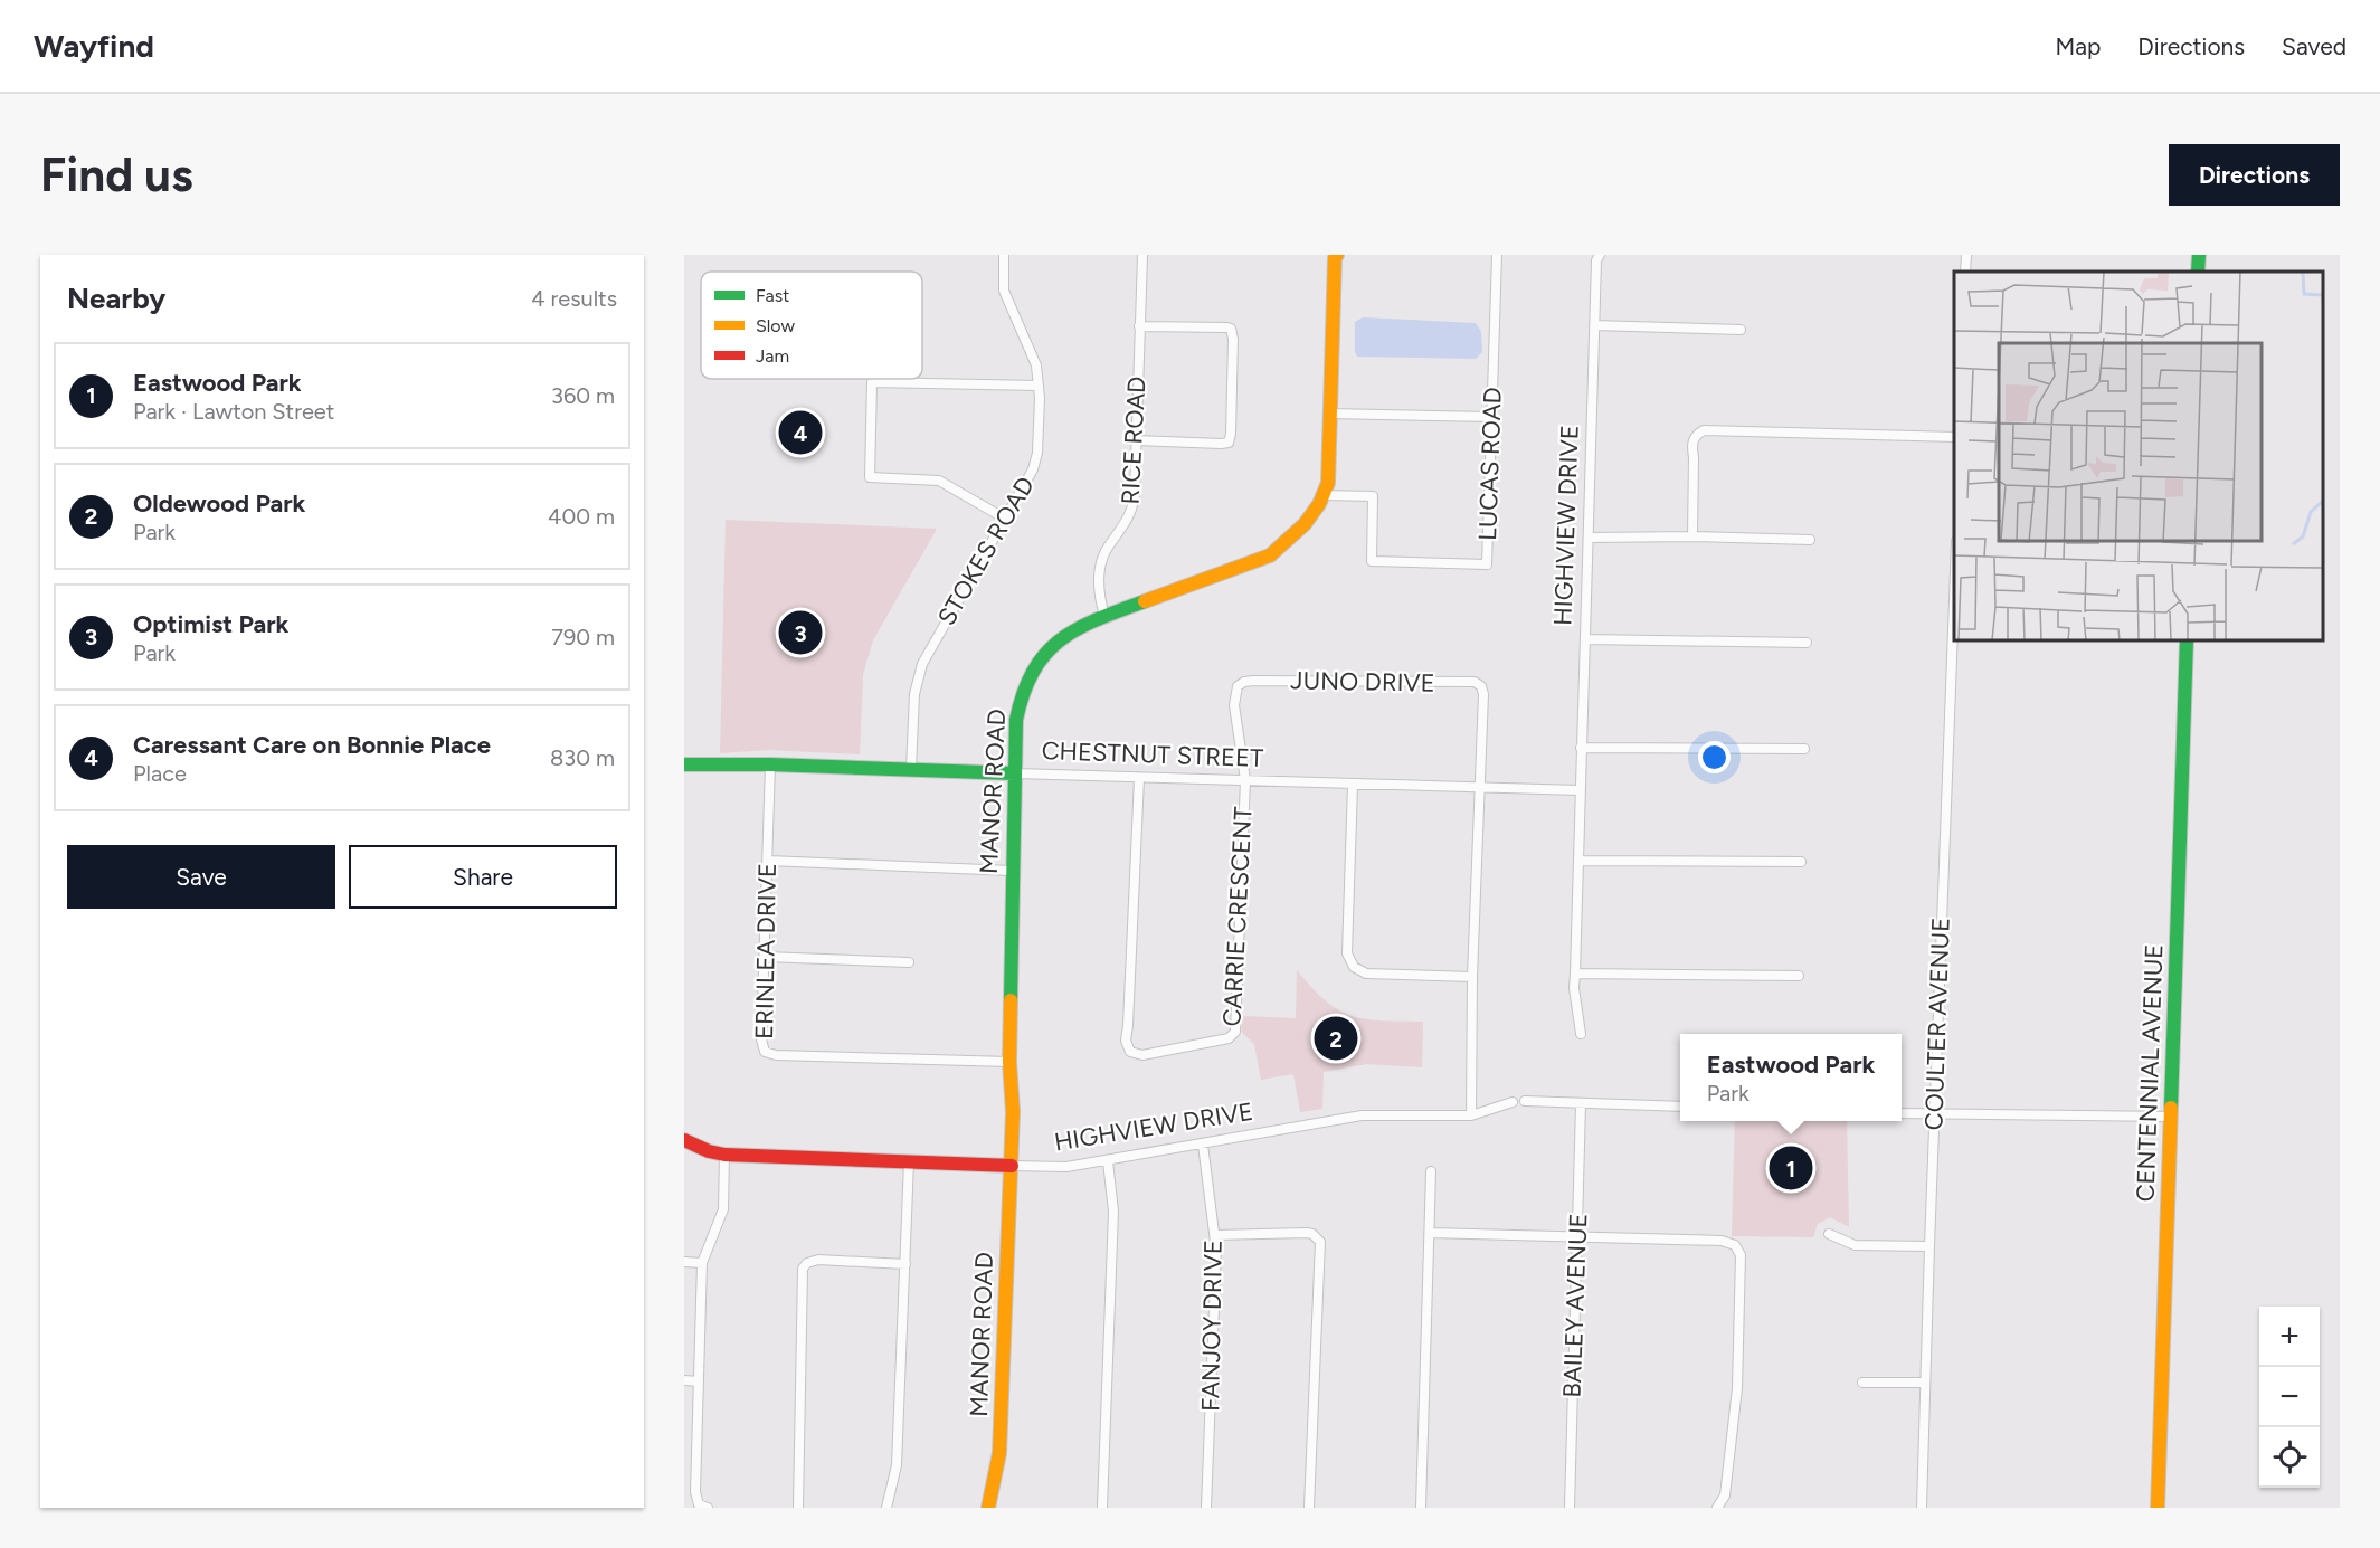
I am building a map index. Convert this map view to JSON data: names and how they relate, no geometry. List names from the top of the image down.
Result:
{
  "streets": {
    "street": [
      "RICE ROAD",
      "LUCAS ROAD",
      "HIGHVIEW DRIVE",
      "STOKES ROAD",
      "JUNO DRIVE",
      "CHESTNUT STREET",
      "MANOR ROAD",
      "CARRIE CRESCENT",
      "ERINLEA DRIVE",
      "COULTER AVENUE",
      "CENTENNIAL AVENUE",
      "BAILEY AVENUE",
      "FANJOY DRIVE"
    ]
  },
  "crossings": [
    ["RICE ROAD", "MANOR ROAD"],
    ["LUCAS ROAD", "MANOR ROAD"],
    ["HIGHVIEW DRIVE", "CHESTNUT STREET"],
    ["HIGHVIEW DRIVE", "MANOR ROAD"],
    ["HIGHVIEW DRIVE", "FANJOY DRIVE"],
    ["STOKES ROAD", "CHESTNUT STREET"],
    ["JUNO DRIVE", "CHESTNUT STREET"],
    ["JUNO DRIVE", "CARRIE CRESCENT"],
    ["CHESTNUT STREET", "MANOR ROAD"],
    ["CHESTNUT STREET", "CARRIE CRESCENT"],
    ["CHESTNUT STREET", "ERINLEA DRIVE"],
    ["MANOR ROAD", "ERINLEA DRIVE"]
  ],
  "legend": ["Fast", "Slow", "Jam"],
  "page": {
    "header": "Wayfind",
    "nav": ["Map", "Directions", "Saved"],
    "buttons": [
      "Directions",
      ["Save", "Share"]
    ],
    "title": "Find us",
    "heading": ["Nearby", "4 results"],
    "list": [
      {
        "mark": "1",
        "name": "Eastwood Park",
        "note": "Park · Lawton Street",
        "value": "360 m"
      },
      {
        "mark": "2",
        "name": "Oldewood Park",
        "note": "Park",
        "value": "400 m"
      },
      {
        "mark": "3",
        "name": "Optimist Park",
        "note": "Park",
        "value": "790 m"
      },
      {
        "mark": "4",
        "name": "Caressant Care on Bonnie Place",
        "note": "Place",
        "value": "830 m"
      }
    ],
    "pins": [
      "4",
      "3",
      "2",
      "1"
    ],
    "popup": ["Eastwood Park", "Park"],
    "map_buttons": ["+", "−"]
  }
}
